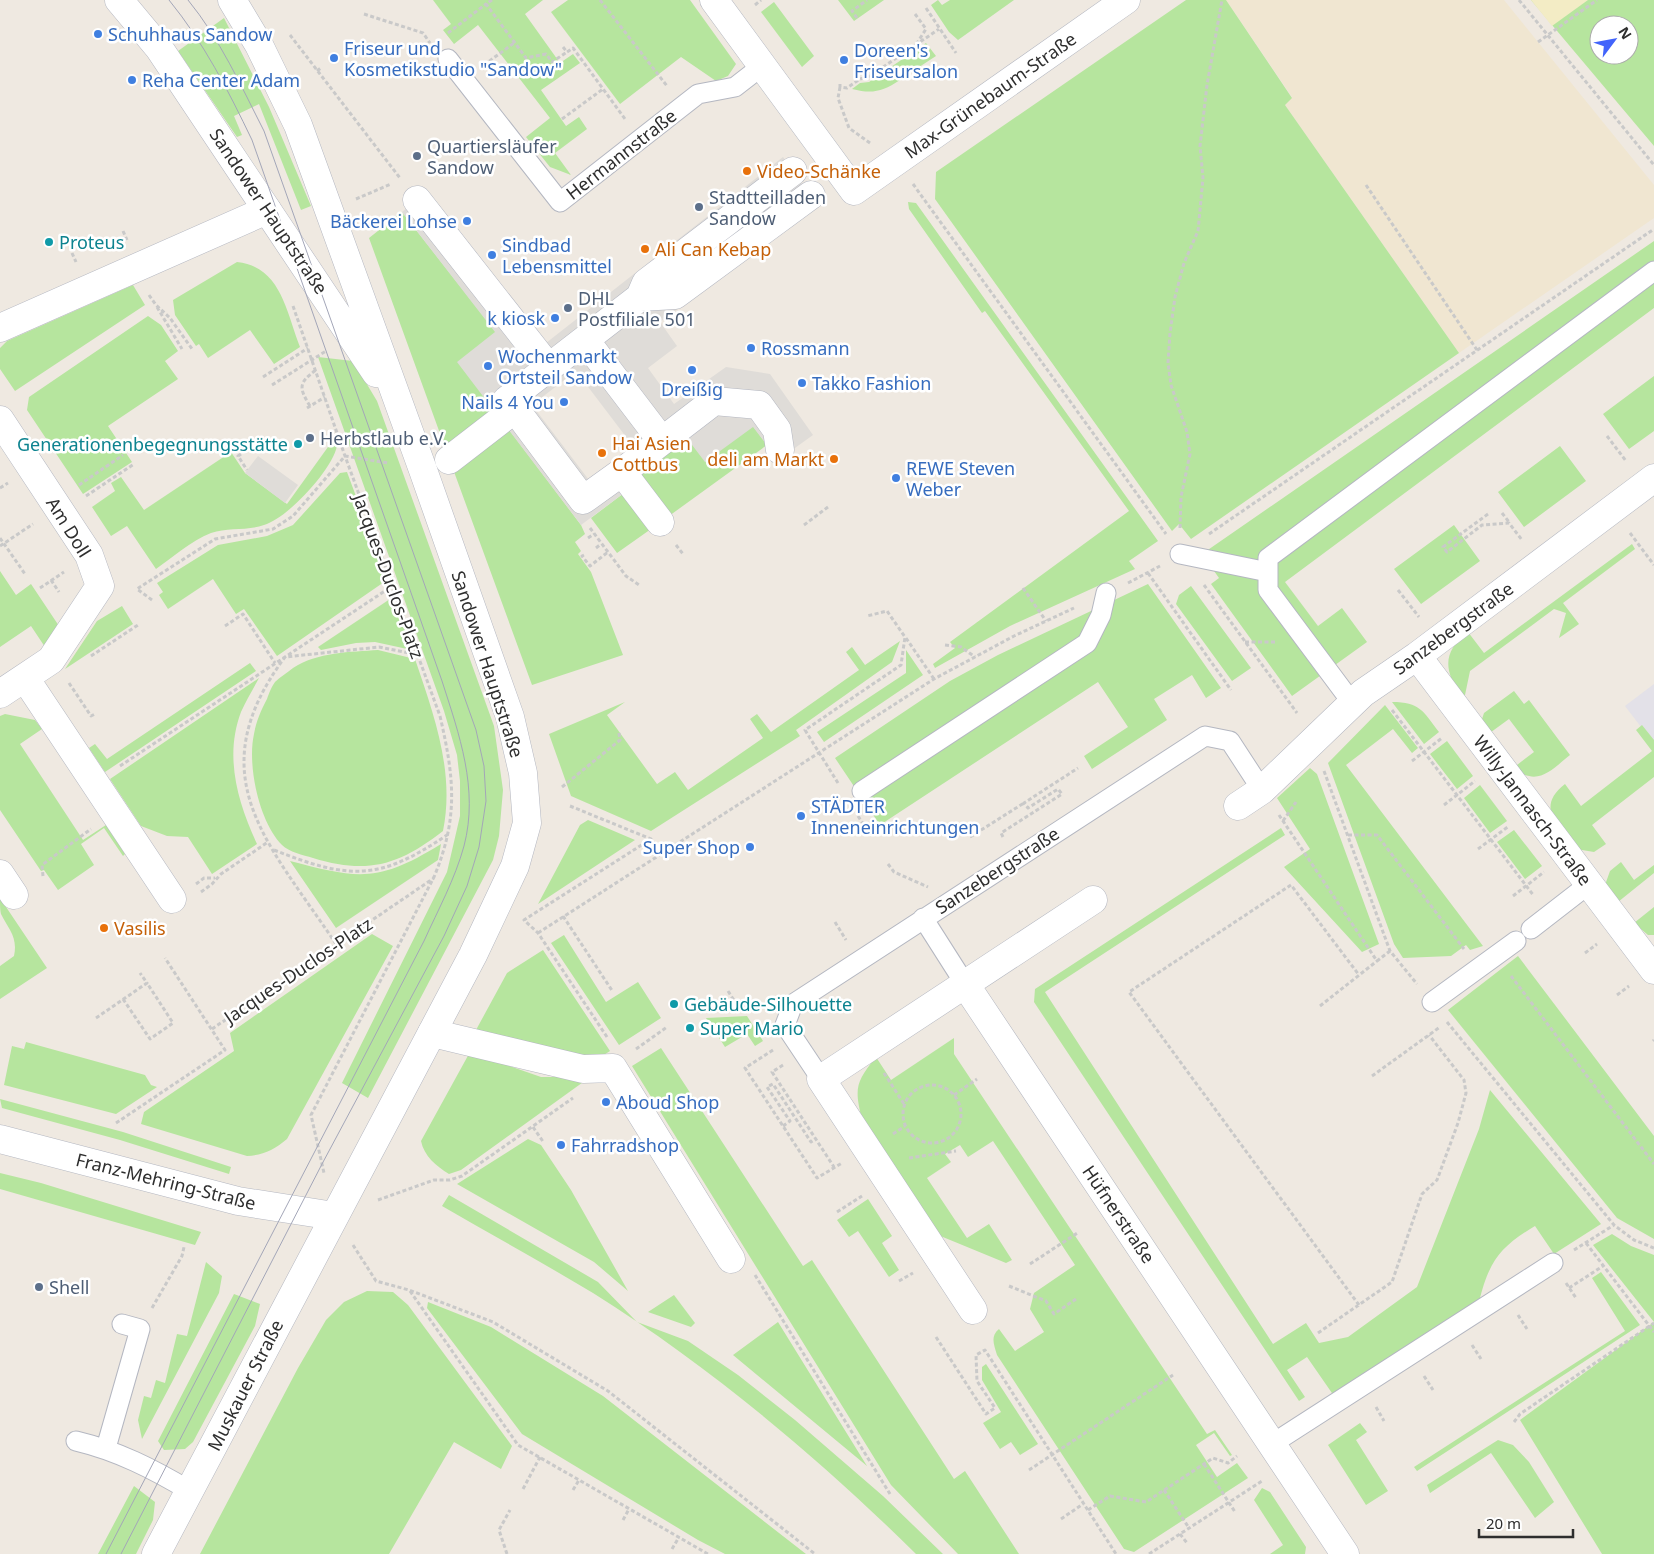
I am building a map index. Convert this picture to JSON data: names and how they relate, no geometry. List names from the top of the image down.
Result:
{
  "streets": {
    "street": [
      "Max-Grünebaum-Straße",
      "Sandower Hauptstraße",
      "Am Doll",
      "Sanzebergstraße",
      "Willy-Jannasch-Straße",
      "Franz-Mehring-Straße",
      "Hüfnerstraße",
      "Muskauer Straße"
    ],
    "lane": ["Hermannstraße"],
    "path": ["Jacques-Duclos-Platz"]
  },
  "crossings": [
    ["Max-Grünebaum-Straße", "Hermannstraße"],
    ["Sandower Hauptstraße", "Jacques-Duclos-Platz"],
    ["Sandower Hauptstraße", "Franz-Mehring-Straße"],
    ["Sandower Hauptstraße", "Muskauer Straße"],
    ["Jacques-Duclos-Platz", "Franz-Mehring-Straße"],
    ["Jacques-Duclos-Platz", "Muskauer Straße"],
    ["Sanzebergstraße", "Willy-Jannasch-Straße"],
    ["Franz-Mehring-Straße", "Muskauer Straße"]
  ],
  "places": [
    "Schuhhaus Sandow",
    "Friseur und Kosmetikstudio \"Sandow\"",
    "Doreen's Friseursalon",
    "Reha Center Adam",
    "Quartiersläufer Sandow",
    "Video-Schänke",
    "Stadtteilladen Sandow",
    "Bäckerei Lohse",
    "Proteus",
    "Ali Can Kebap",
    "Sindbad Lebensmittel",
    "DHL Postfiliale 501",
    "k kiosk",
    "Rossmann",
    "Wochenmarkt Ortsteil Sandow",
    "Dreißig",
    "Takko Fashion",
    "Nails 4 You",
    "Herbstlaub e.V.",
    "Generationenbegegnungsstätte",
    "Hai Asien Cottbus",
    "deli am Markt",
    "REWE Steven Weber",
    "STÄDTER Inneneinrichtungen",
    "Super Shop",
    "Vasilis",
    "Gebäude-Silhouette",
    "Super Mario",
    "Aboud Shop",
    "Fahrradshop",
    "Shell"
  ],
  "scale_bar": "20 m",
  "north": "top right"
}
